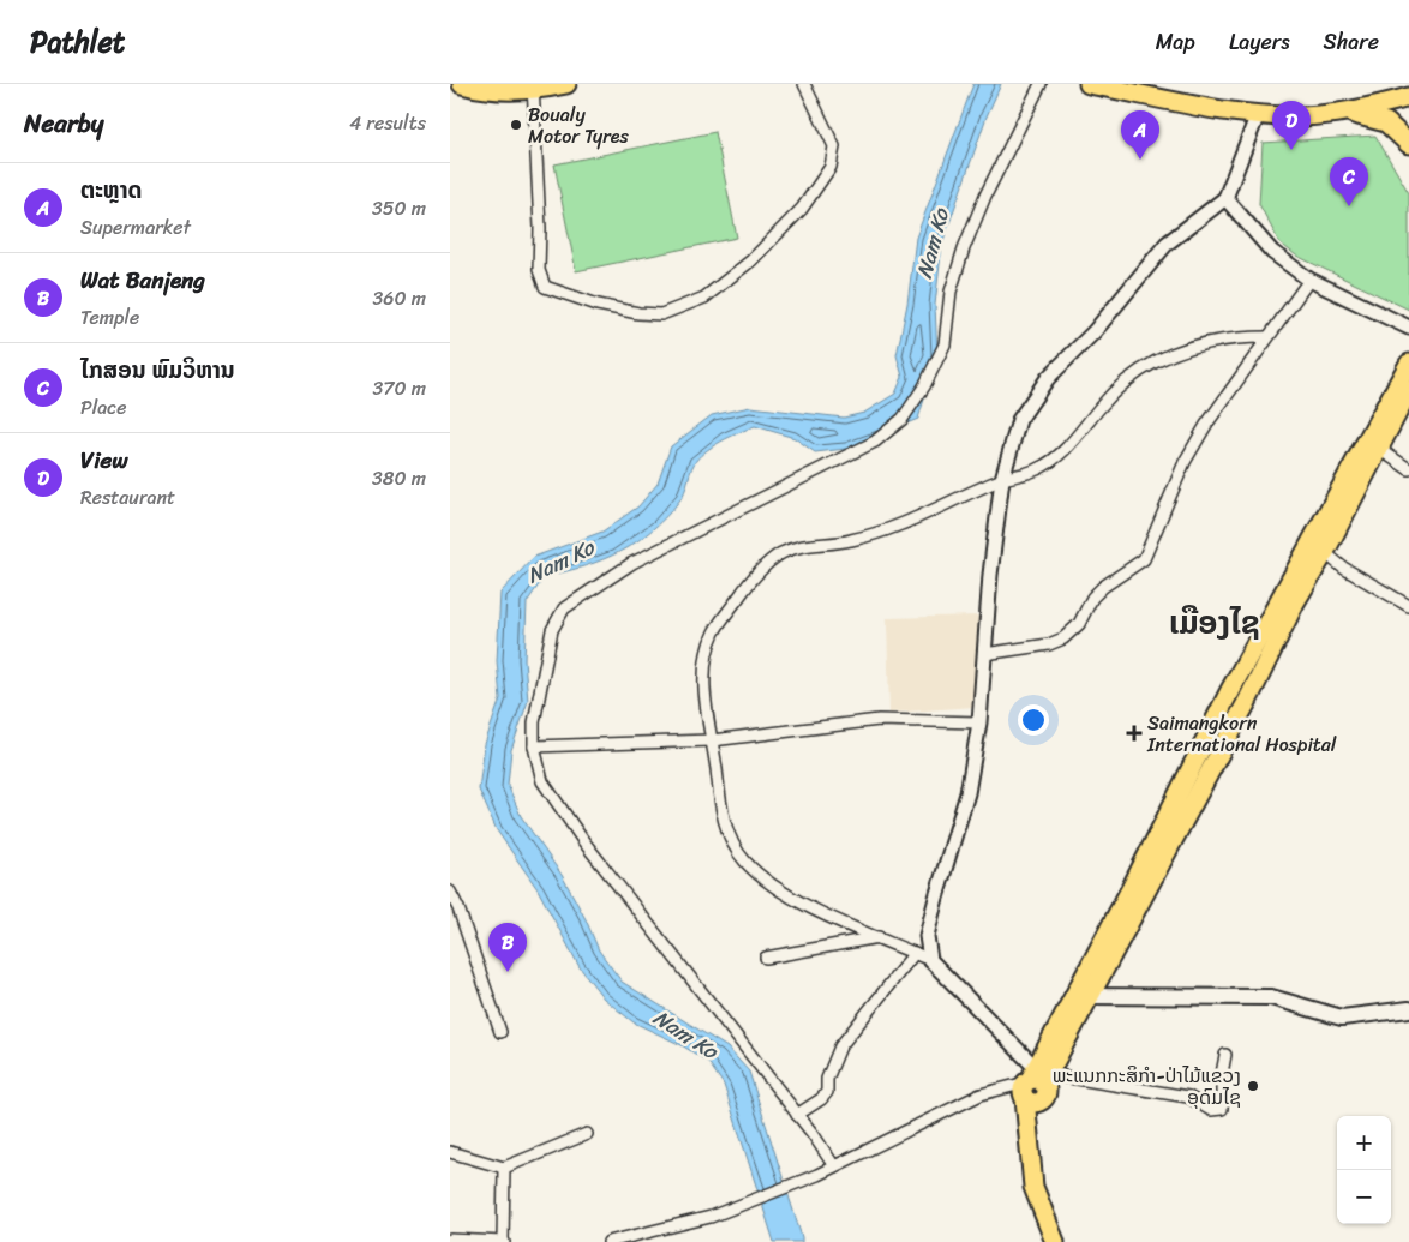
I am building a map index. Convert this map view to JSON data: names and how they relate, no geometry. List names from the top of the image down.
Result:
{
  "districts": ["ເມືອງໄຊ"],
  "water": ["Nam Ko"],
  "places": {
    "other": ["Boualy Motor Tyres", "ພະແນກກະສິກຳ-ປ່າໄມ້ແຂວງ ອຸດົມໄຊ"],
    "health": ["Saimangkorn International Hospital"]
  },
  "page": {
    "header": "Pathlet",
    "nav": ["Map", "Layers", "Share"],
    "heading": ["Nearby", "4 results"],
    "pins": [
      "D",
      "A",
      "C",
      "B"
    ],
    "list": [
      {
        "mark": "A",
        "name": "ຕະຫຼາດ",
        "note": "Supermarket",
        "value": "350 m"
      },
      {
        "mark": "B",
        "name": "Wat Banjeng",
        "note": "Temple",
        "value": "360 m"
      },
      {
        "mark": "C",
        "name": "ໄກສອນ ພົມວິຫານ",
        "note": "Place",
        "value": "370 m"
      },
      {
        "mark": "D",
        "name": "View",
        "note": "Restaurant",
        "value": "380 m"
      }
    ],
    "map_buttons": ["+", "−"]
  }
}
